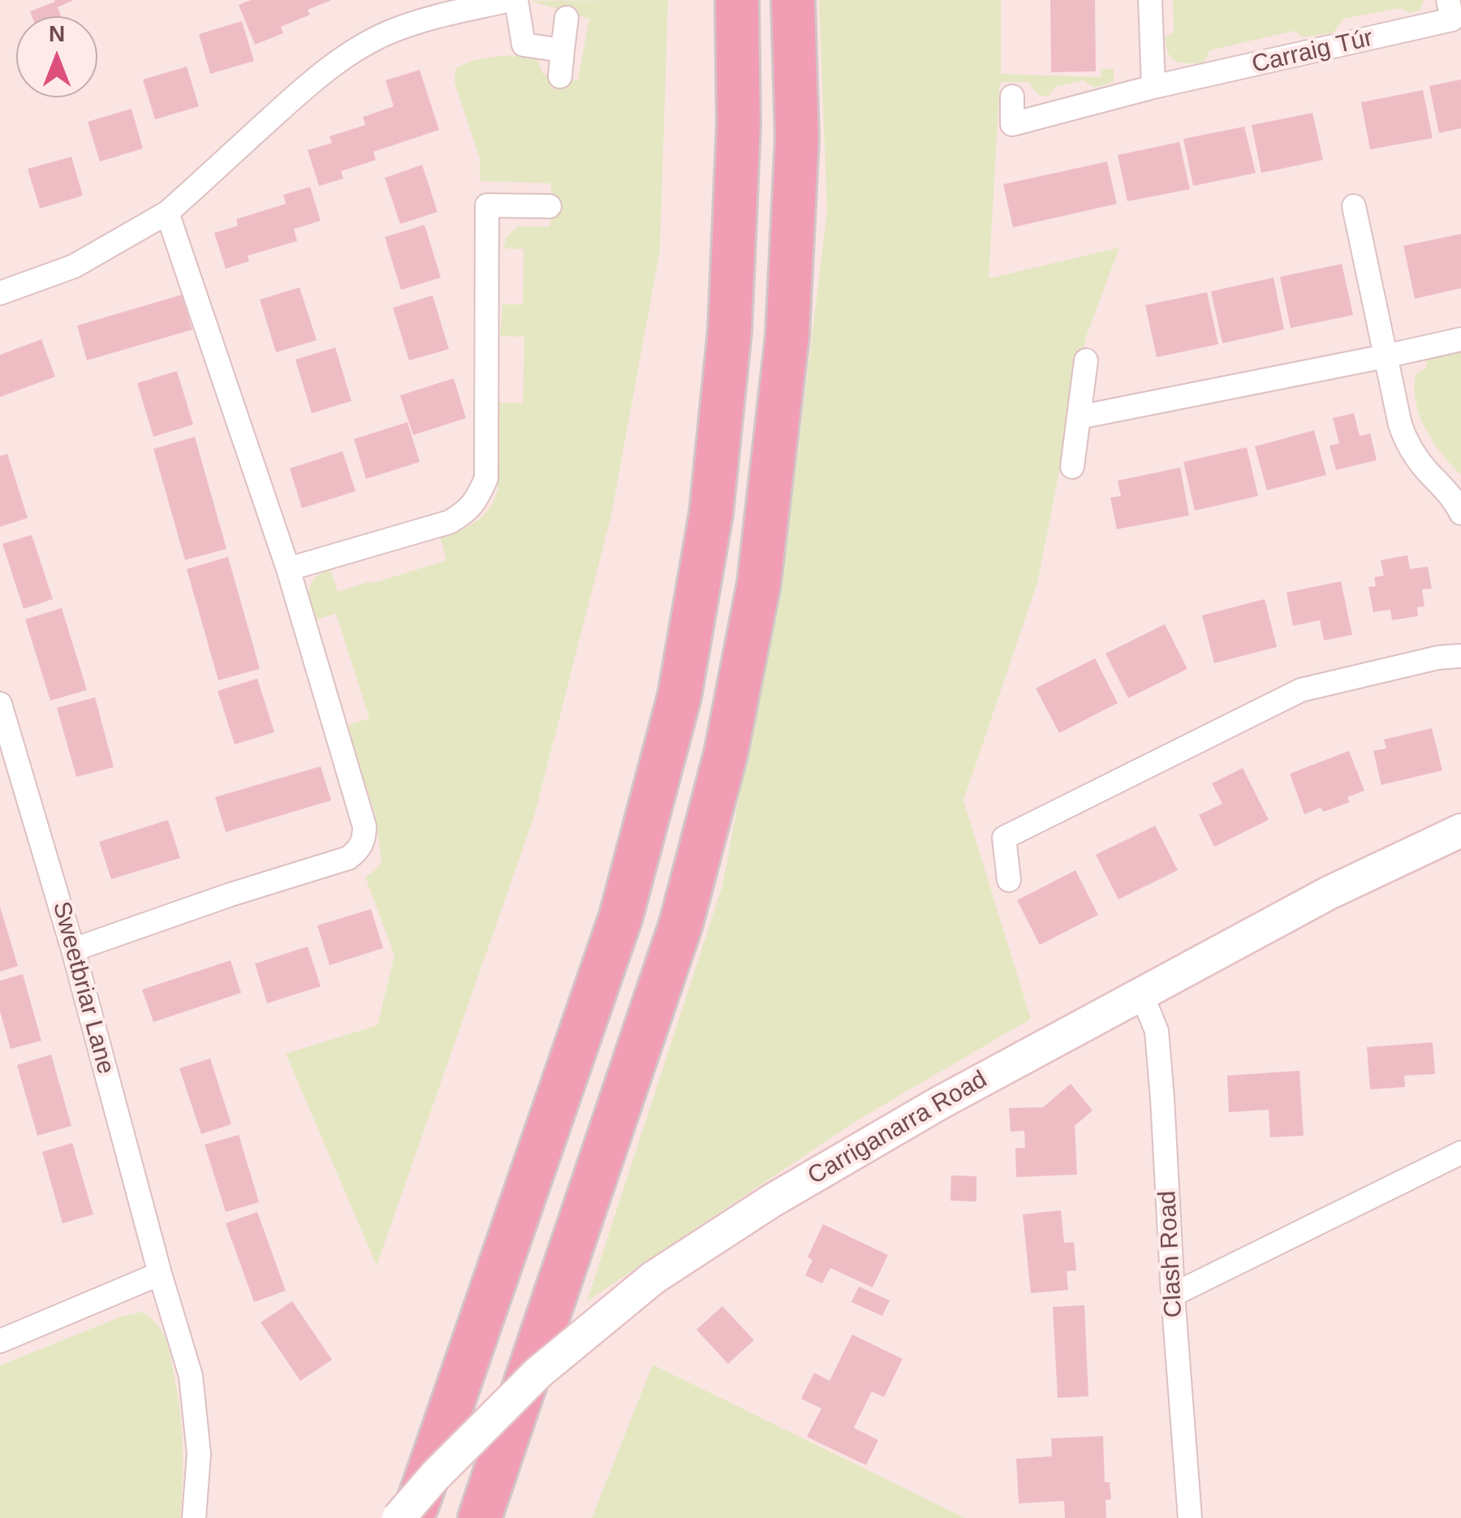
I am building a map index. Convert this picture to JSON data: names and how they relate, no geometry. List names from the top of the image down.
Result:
{
  "streets": {
    "street": [
      "Carraig Túr",
      "Sweetbriar Lane",
      "Carriganarra Road",
      "Clash Road"
    ]
  },
  "crossings": [
    ["Carriganarra Road", "Clash Road"]
  ],
  "north": "top"
}
